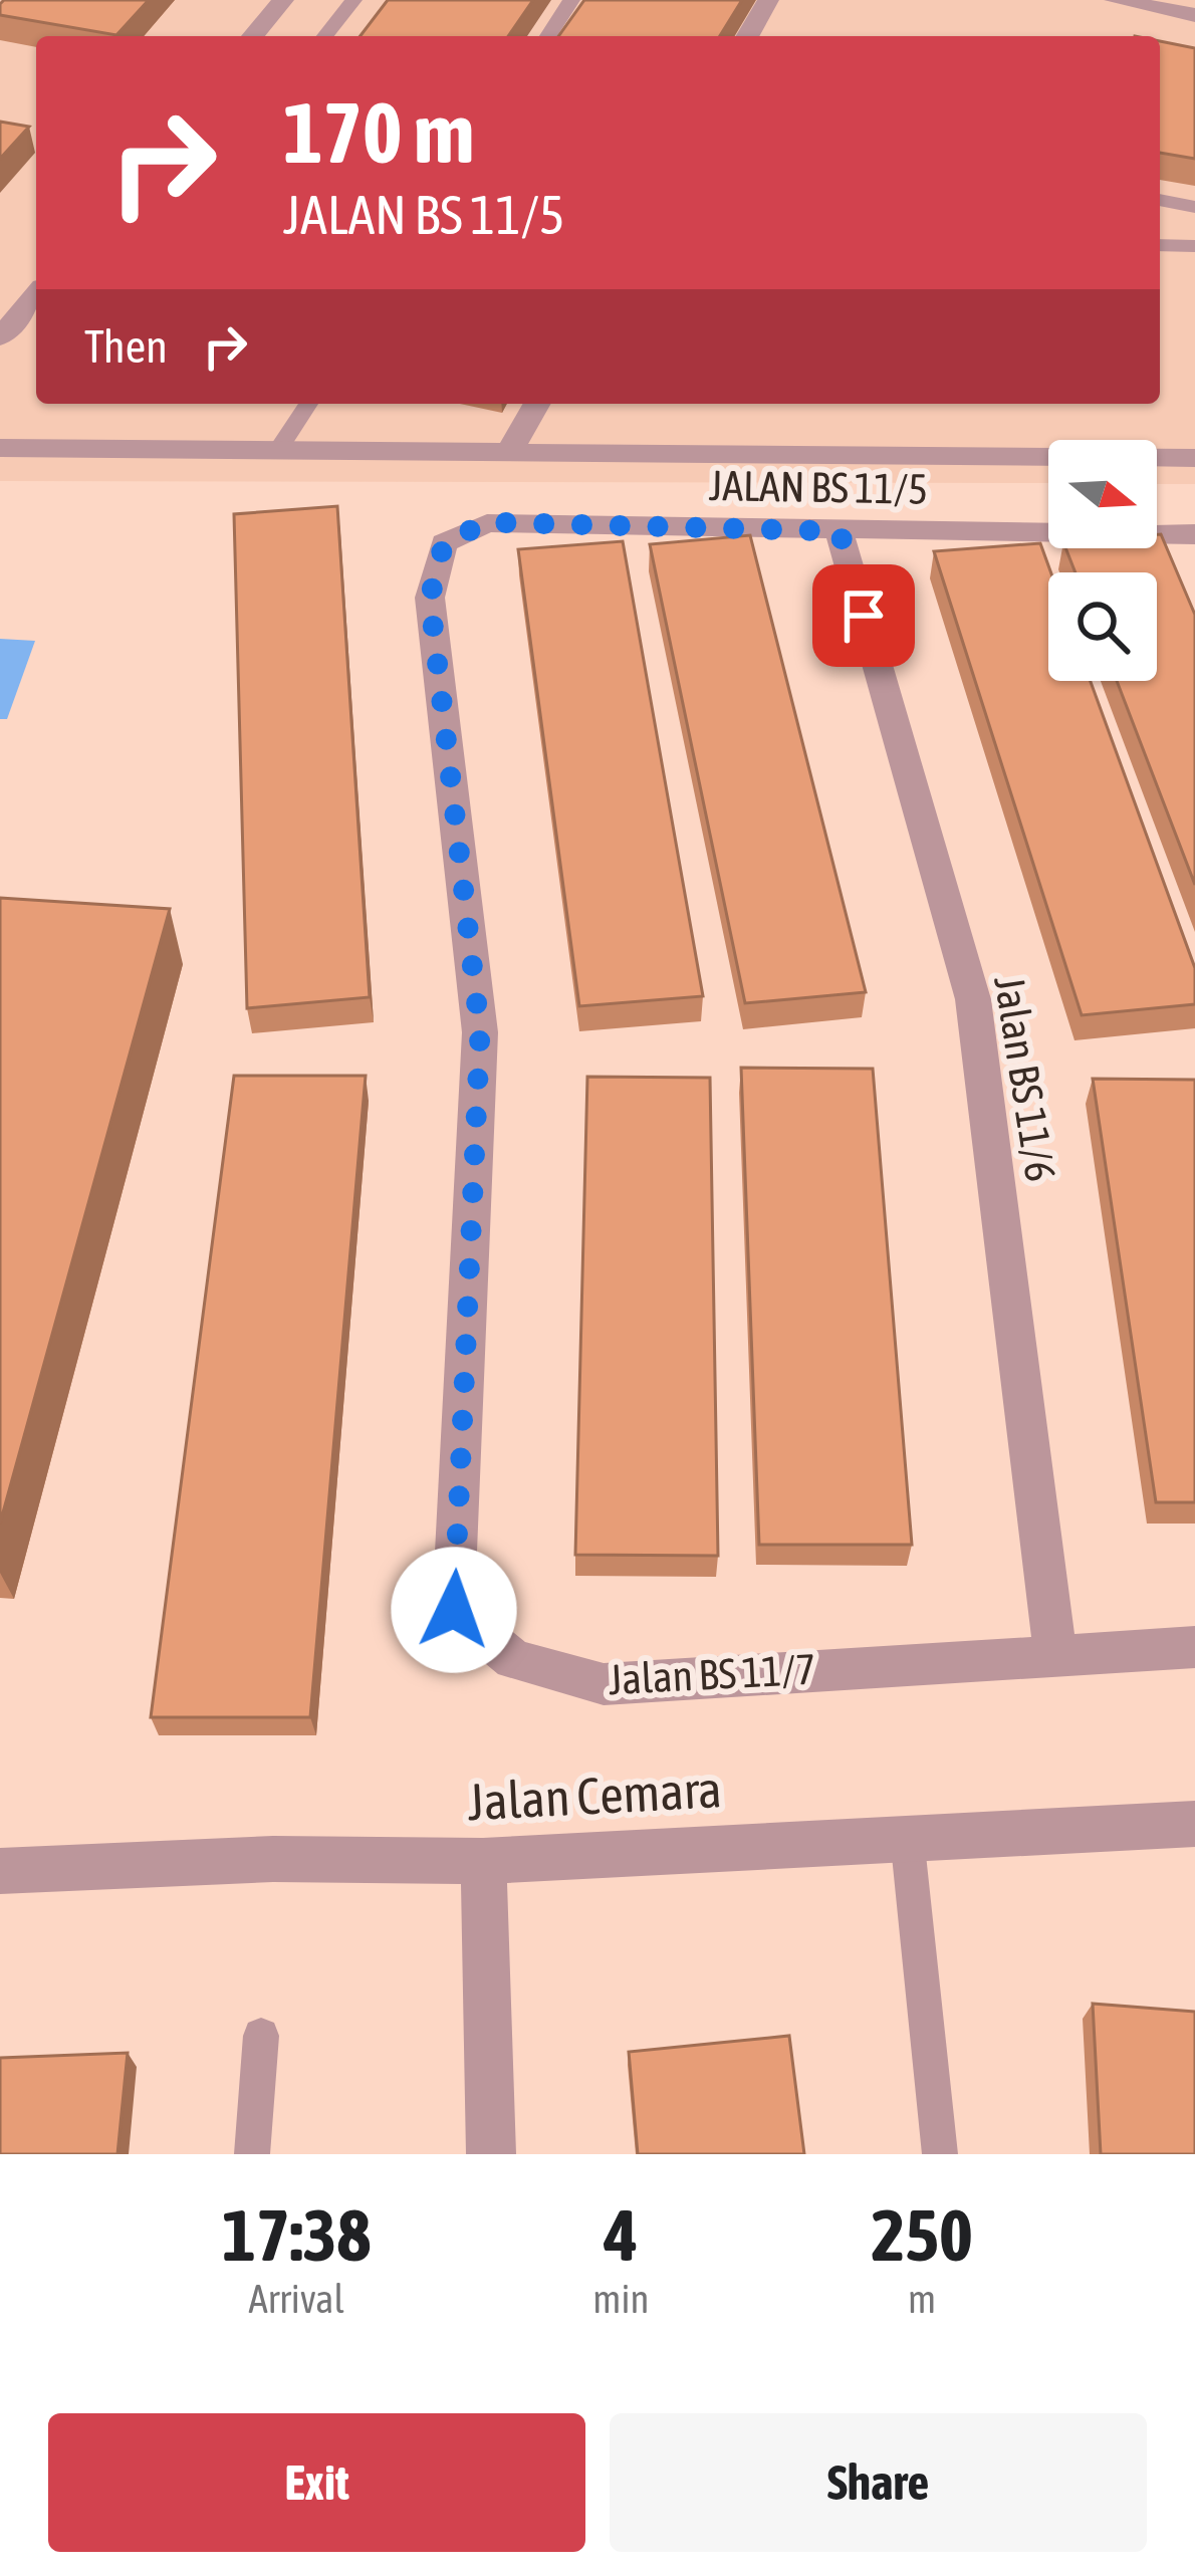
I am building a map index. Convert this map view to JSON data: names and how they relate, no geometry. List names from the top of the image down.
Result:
{
  "streets": {
    "street": [
      "JALAN BS 11/5",
      "Jalan BS 11/6",
      "Jalan BS 11/7",
      "Jalan Cemara"
    ]
  },
  "crossings": [
    ["JALAN BS 11/5", "Jalan BS 11/6"],
    ["JALAN BS 11/5", "Jalan BS 11/7"],
    ["Jalan BS 11/6", "Jalan BS 11/7"]
  ],
  "north": "right",
  "page": {
    "turn": ["170 m", "JALAN BS 11/5"],
    "then": "Then",
    "eta": [
      "17:38",
      "Arrival",
      "4",
      "min",
      "250",
      "m"
    ],
    "buttons": ["Exit", "Share"]
  }
}
